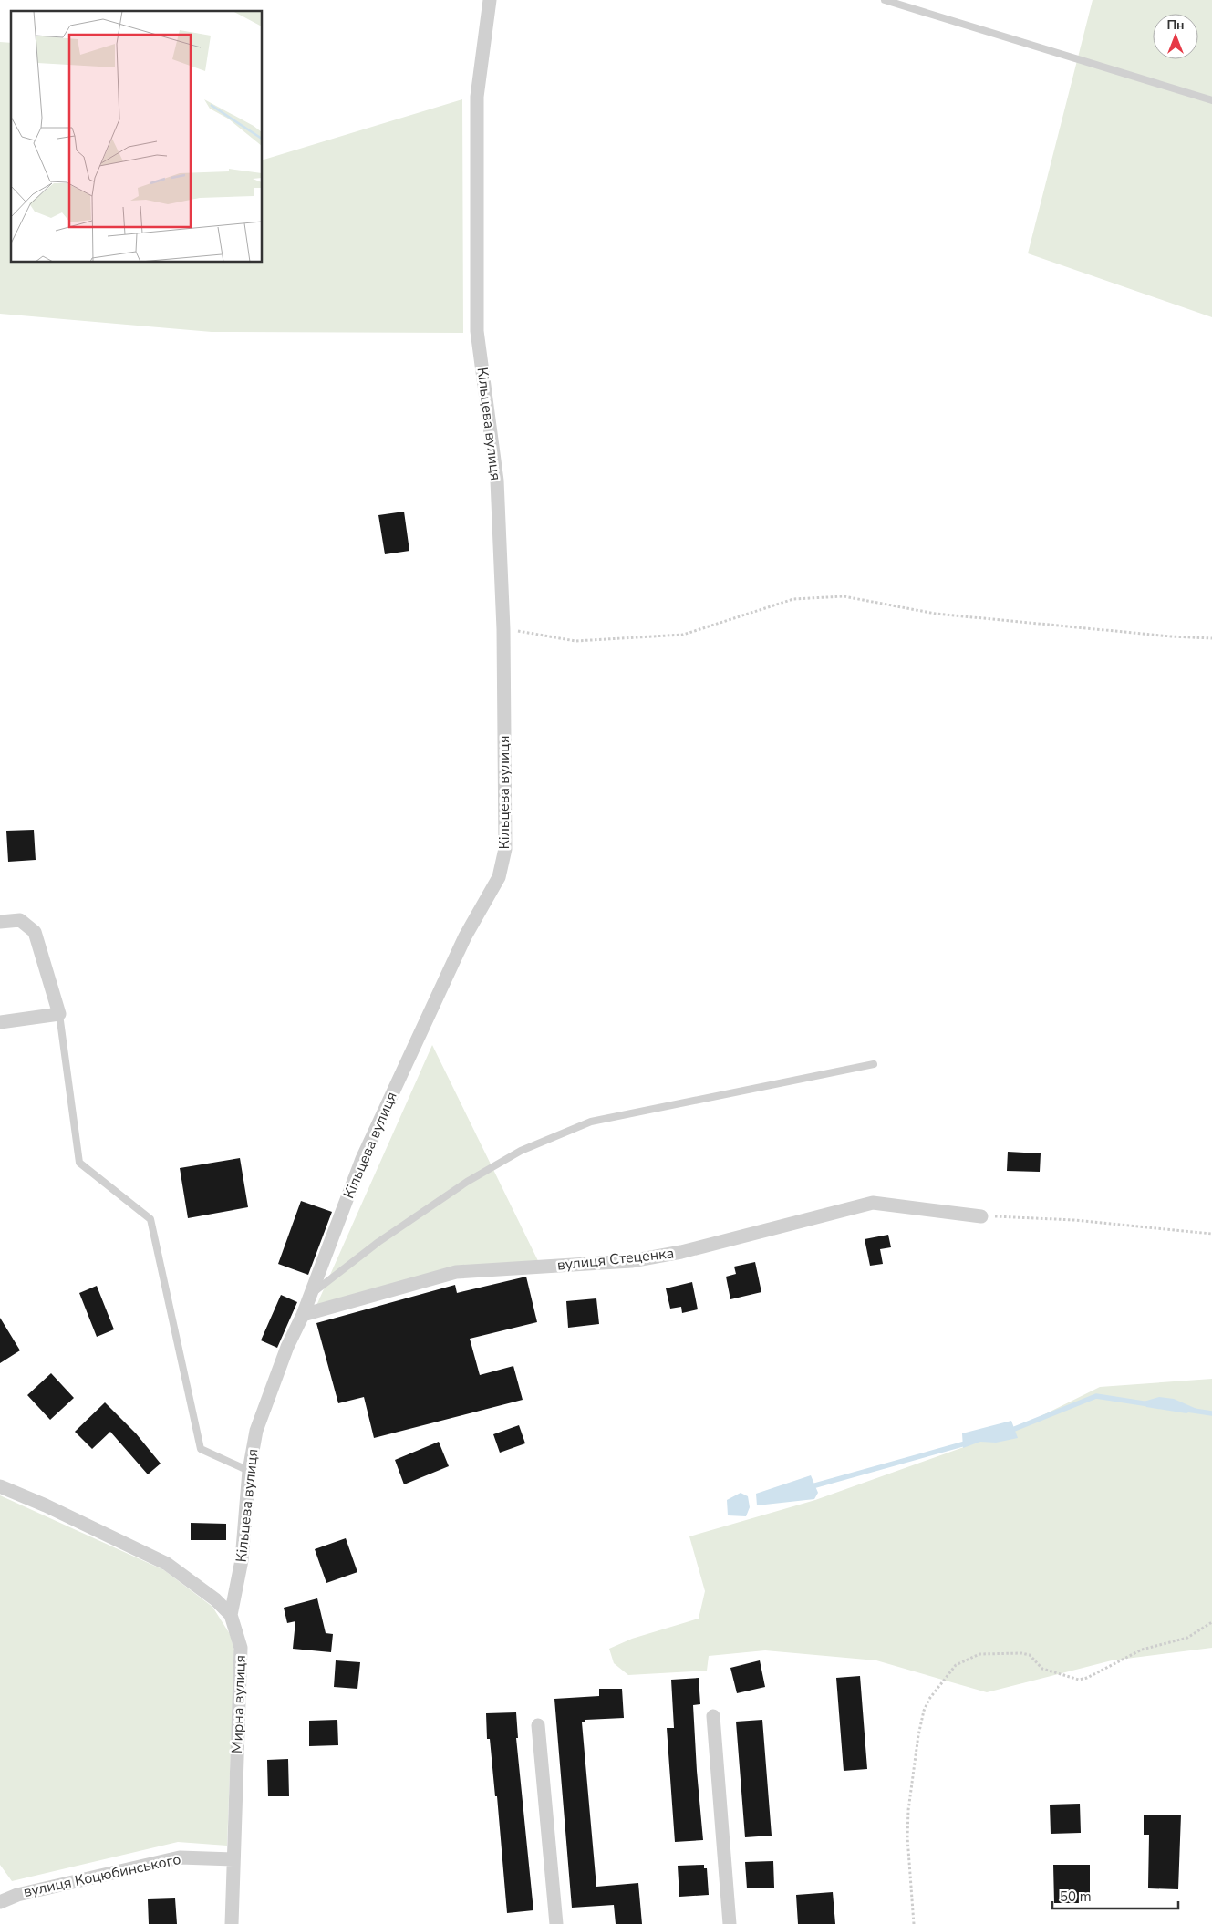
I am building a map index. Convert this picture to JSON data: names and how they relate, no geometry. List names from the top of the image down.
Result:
{
  "streets": {
    "street": [
      "Кільцева вулиця",
      "вулиця Стеценка",
      "Мирна вулиця",
      "вулиця Коцюбинського"
    ]
  },
  "crossings": [
    ["Кільцева вулиця", "вулиця Стеценка"],
    ["Кільцева вулиця", "Мирна вулиця"],
    ["Мирна вулиця", "вулиця Коцюбинського"]
  ],
  "scale_bar": "50 m",
  "north": "top"
}
